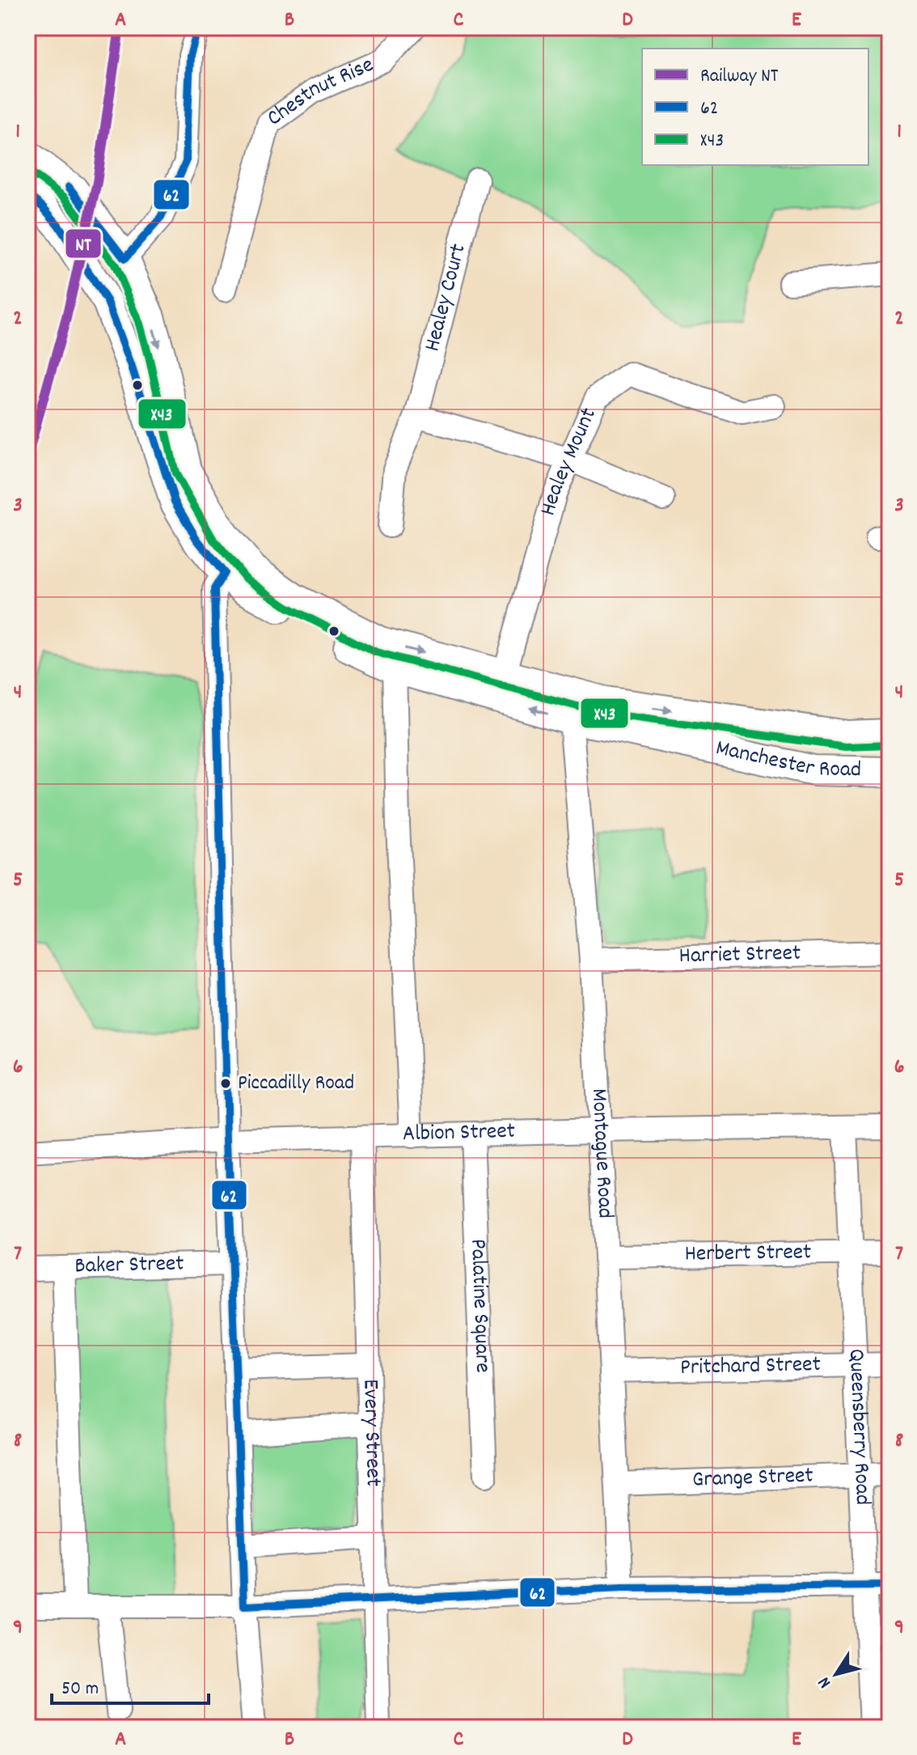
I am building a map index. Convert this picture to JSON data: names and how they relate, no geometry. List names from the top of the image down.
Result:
{
  "streets": {
    "main road": ["Manchester Road"],
    "street": [
      "Chestnut Rise",
      "Healey Court",
      "Healey Mount",
      "Harriet Street",
      "Albion Street",
      "Montague Road",
      "Herbert Street",
      "Baker Street",
      "Palatine Square",
      "Pritchard Street",
      "Queensberry Road",
      "Every Street",
      "Grange Street"
    ]
  },
  "crossings": [
    ["Healey Mount", "Manchester Road"],
    ["Manchester Road", "Montague Road"],
    ["Harriet Street", "Montague Road"],
    ["Albion Street", "Montague Road"],
    ["Albion Street", "Palatine Square"],
    ["Albion Street", "Queensberry Road"],
    ["Albion Street", "Every Street"],
    ["Montague Road", "Herbert Street"],
    ["Montague Road", "Pritchard Street"],
    ["Montague Road", "Grange Street"],
    ["Herbert Street", "Queensberry Road"],
    ["Pritchard Street", "Queensberry Road"],
    ["Queensberry Road", "Grange Street"]
  ],
  "places": ["Piccadilly Road"],
  "lines": ["rail line NT", "transit line 62", "transit line X43"],
  "legend": ["Railway NT", "62", "X43"],
  "scale_bar": "50 m",
  "north": "bottom left",
  "grid": {
    "columns": [
      "A",
      "B",
      "C",
      "D",
      "E"
    ],
    "rows": [
      "1",
      "2",
      "3",
      "4",
      "5",
      "6",
      "7",
      "8",
      "9"
    ]
  }
}
